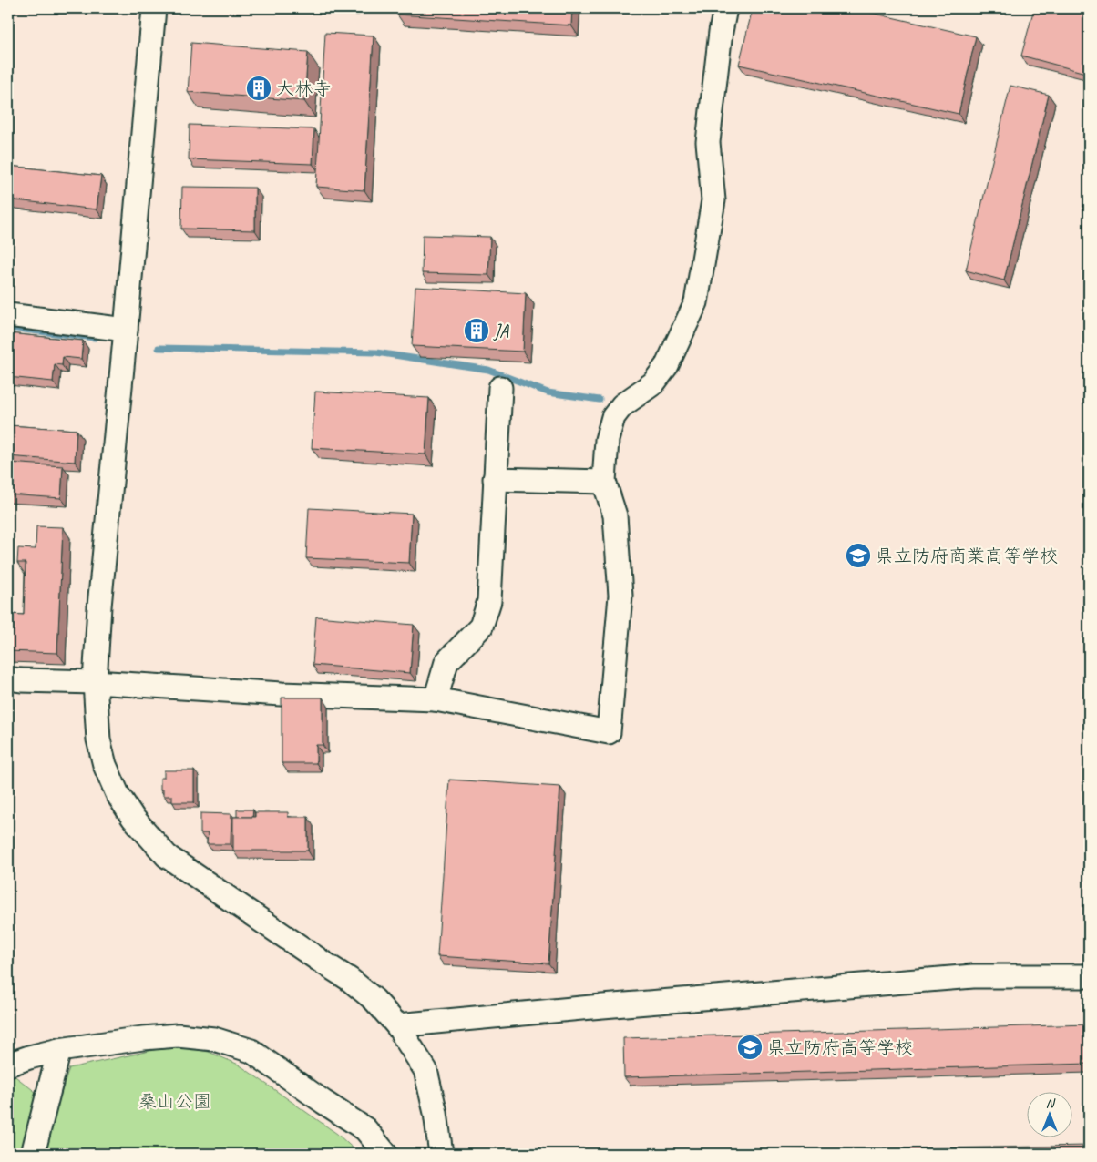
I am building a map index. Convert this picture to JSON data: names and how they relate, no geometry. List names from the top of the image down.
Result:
{
  "parks": ["桑山公園"],
  "places": {
    "building": ["大林寺", "JA"],
    "school or university": ["県立防府商業高等学校", "県立防府高等学校"]
  },
  "north": "top"
}
